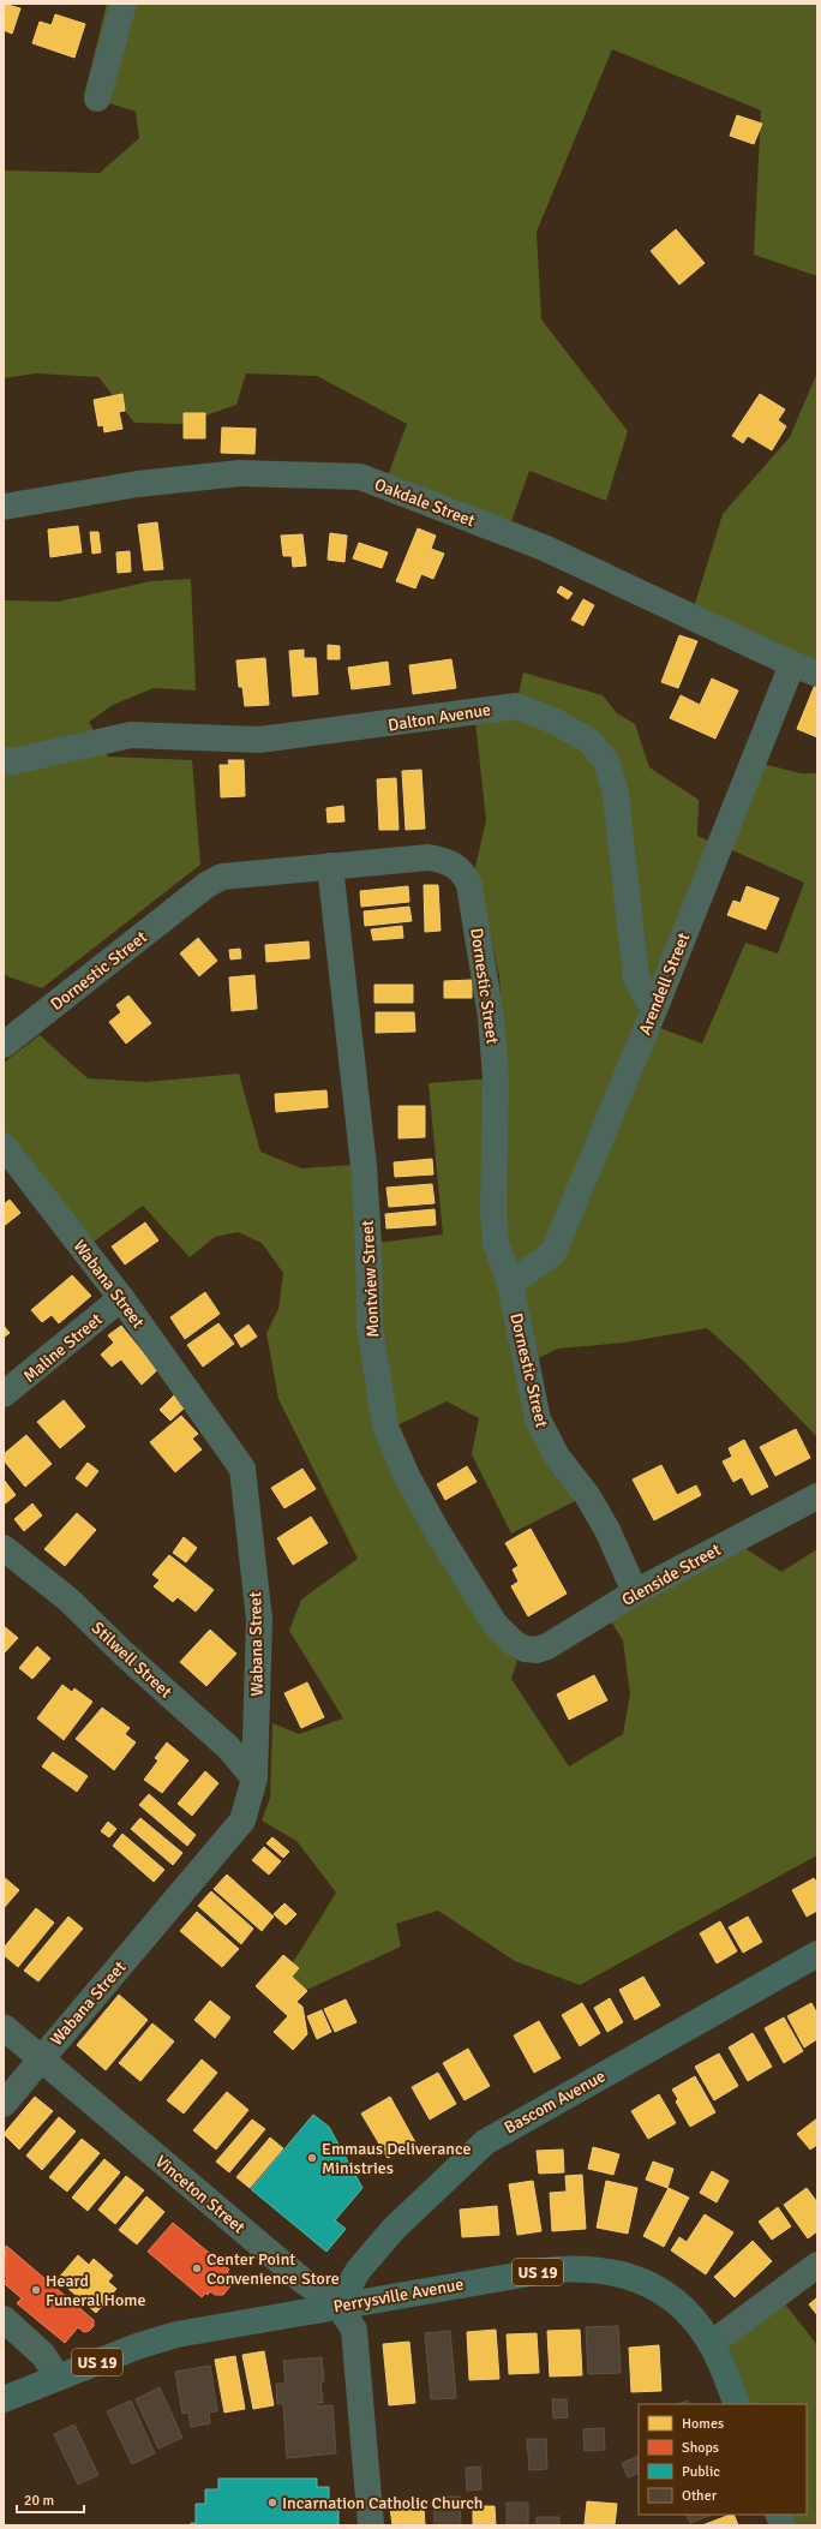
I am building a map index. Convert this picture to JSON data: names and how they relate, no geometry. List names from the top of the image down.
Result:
{
  "streets": {
    "main road": ["Bascom Avenue", "US 19", "Perrysville Avenue"],
    "street": [
      "Oakdale Street",
      "Dalton Avenue",
      "Dornestic Street",
      "Arendell Street",
      "Montview Street",
      "Wabana Street",
      "Maline Street",
      "Glenside Street",
      "Stilwell Street",
      "Vinceton Street"
    ]
  },
  "crossings": [
    ["Oakdale Street", "Arendell Street"],
    ["Dalton Avenue", "Arendell Street"],
    ["Dornestic Street", "Arendell Street"],
    ["Dornestic Street", "Montview Street"],
    ["Dornestic Street", "Glenside Street"],
    ["Montview Street", "Glenside Street"],
    ["Wabana Street", "Maline Street"],
    ["Wabana Street", "Stilwell Street"],
    ["Wabana Street", "Vinceton Street"],
    ["Bascom Avenue", "Vinceton Street"],
    ["Bascom Avenue", "Perrysville Avenue"],
    ["Vinceton Street", "Perrysville Avenue"]
  ],
  "places": [
    "Emmaus Deliverance Ministries",
    "Center Point Convenience Store",
    "Heard Funeral Home",
    "Incarnation Catholic Church"
  ],
  "legend": [
    "Homes",
    "Shops",
    "Public",
    "Other"
  ],
  "scale_bar": "20 m"
}
